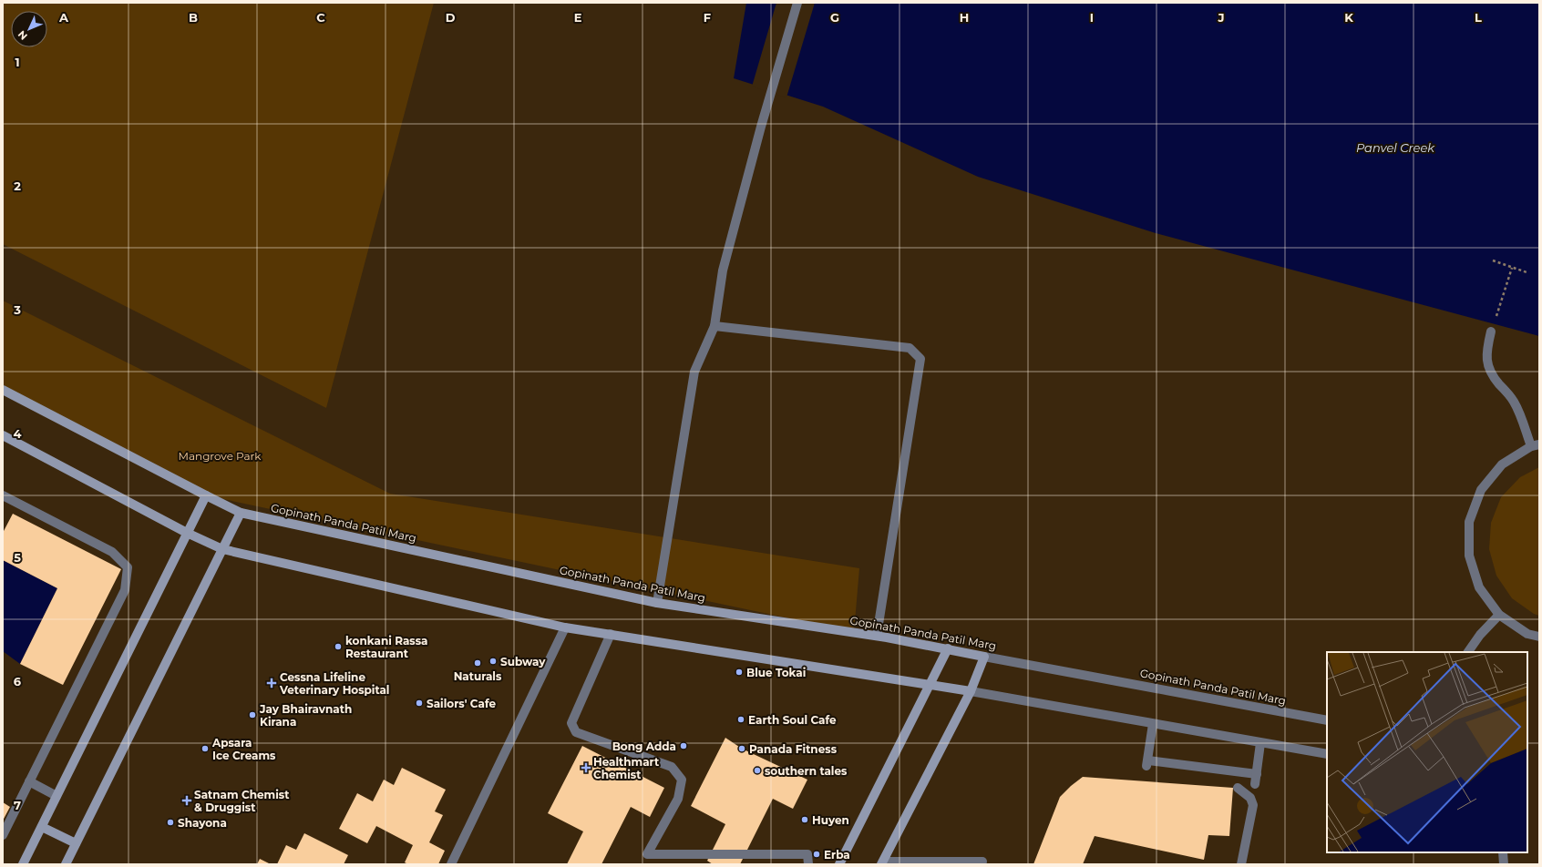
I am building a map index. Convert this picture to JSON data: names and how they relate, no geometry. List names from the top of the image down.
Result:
{
  "streets": {
    "street": ["Gopinath Panda Patil Marg"]
  },
  "water": ["Panvel Creek"],
  "parks": ["Mangrove Park"],
  "places": {
    "other": [
      "konkani Rassa Restaurant",
      "Subway",
      "Naturals",
      "Blue Tokai",
      "Sailors' Cafe",
      "Jay Bhairavnath Kirana",
      "Earth Soul Cafe",
      "Bong Adda",
      "Apsara Ice Creams",
      "Panada Fitness",
      "southern tales",
      "Huyen",
      "Shayona",
      "Erba"
    ],
    "health": ["Cessna Lifeline Veterinary Hospital", "Healthmart Chemist", "Satnam Chemist & Druggist"]
  },
  "north": "bottom left",
  "grid": {
    "columns": [
      "A",
      "B",
      "C",
      "D",
      "E",
      "F",
      "G",
      "H",
      "I",
      "J",
      "K",
      "L"
    ],
    "rows": [
      "1",
      "2",
      "3",
      "4",
      "5",
      "6",
      "7"
    ]
  }
}
